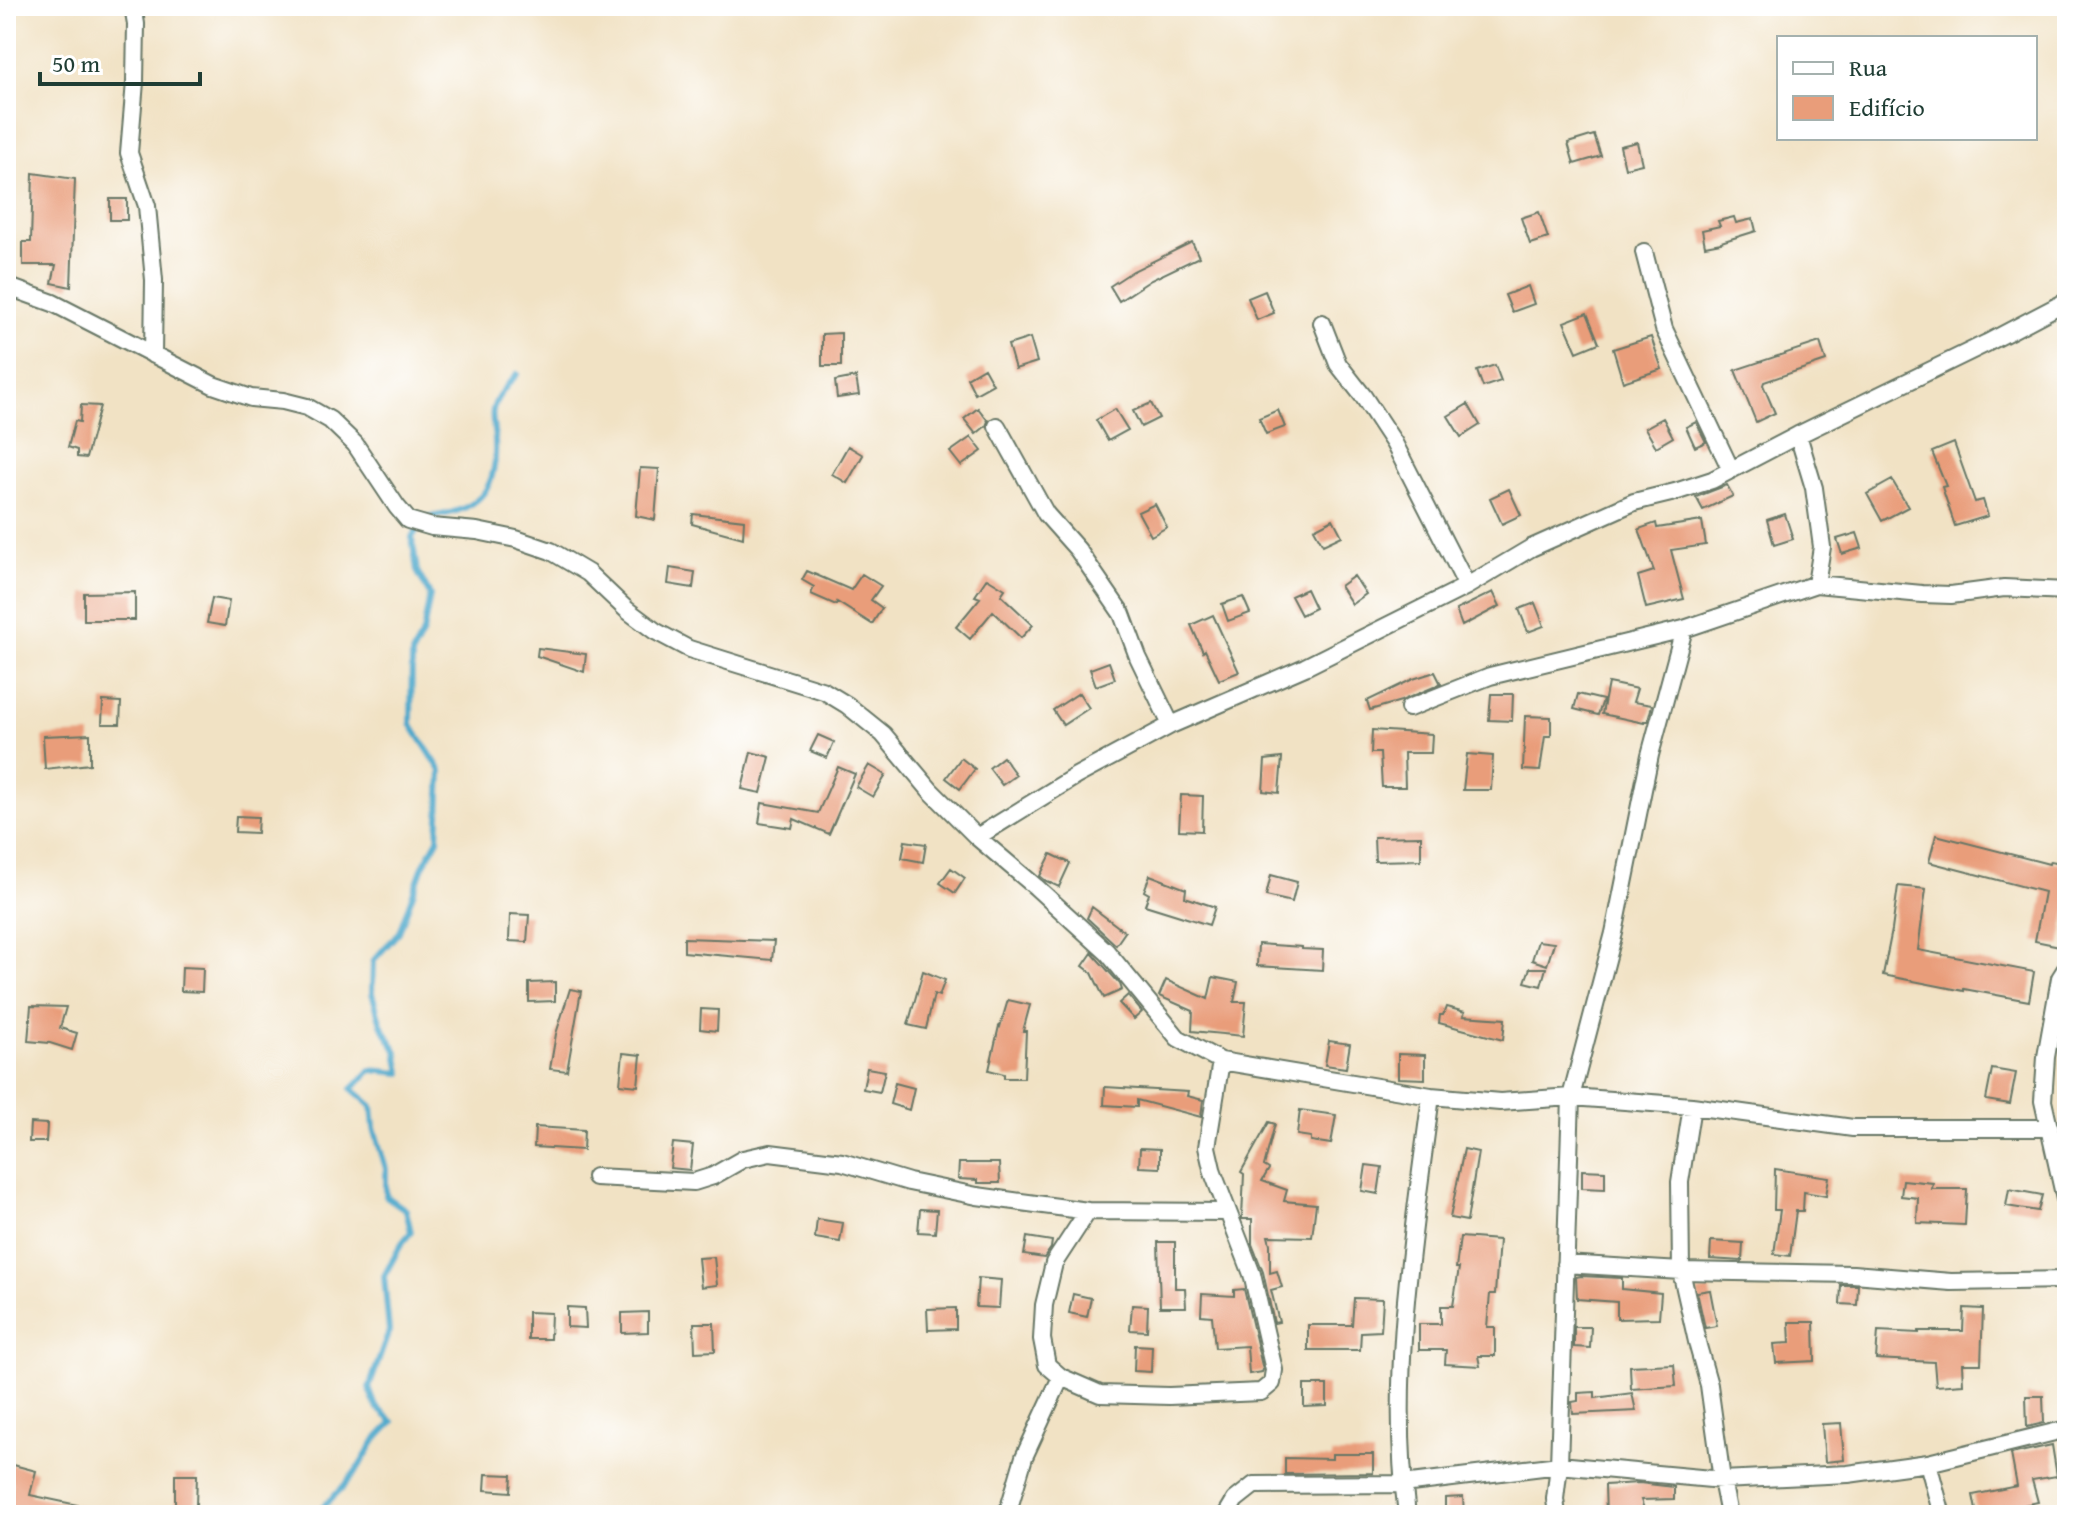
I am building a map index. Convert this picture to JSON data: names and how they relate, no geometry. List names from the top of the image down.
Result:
{
  "legend": ["Rua", "Edifício"],
  "scale_bar": "50 m"
}
